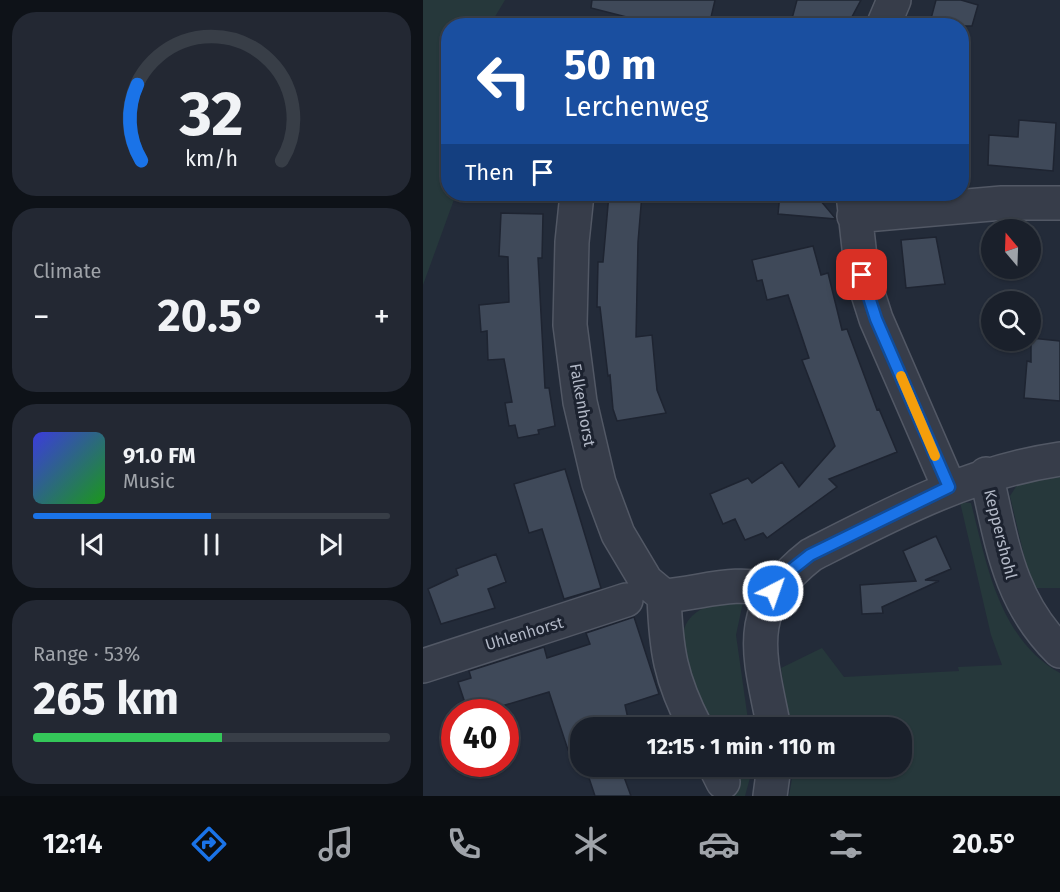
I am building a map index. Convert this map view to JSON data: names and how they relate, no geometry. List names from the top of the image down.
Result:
{
  "streets": {
    "street": ["Falkenhorst", "Keppershohl", "Uhlenhorst"]
  },
  "north": "top",
  "page": {
    "turn": ["50 m", "Lerchenweg"],
    "then": "Then",
    "tile": [
      "Climate",
      ["Range · 53%", "265 km"]
    ],
    "heat": ["−", "20.5°", "+"],
    "song": ["91.0 FM", "Music"],
    "limit": "40",
    "trip": "12:15 · 1 min · 110 m",
    "tabs": ["12:14", "20.5°"],
    "gauge": ["32", "km/h"]
  }
}
